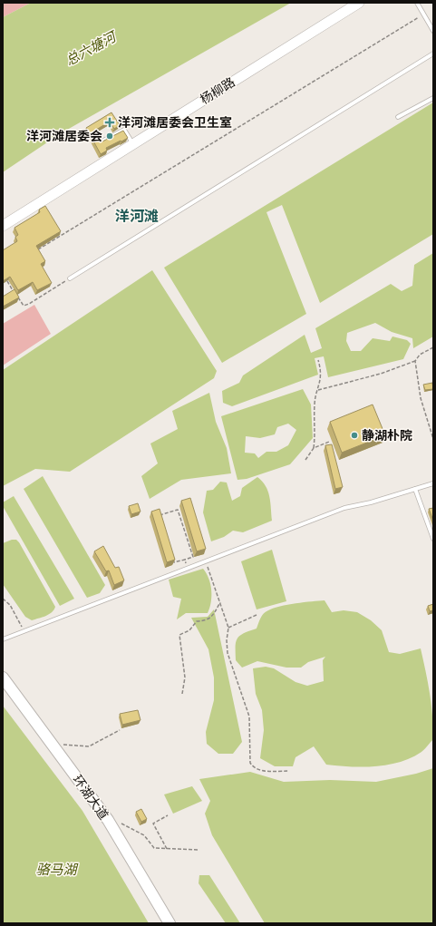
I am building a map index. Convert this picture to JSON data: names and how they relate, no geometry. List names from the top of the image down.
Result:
{
  "streets": {
    "main road": ["环湖大道"],
    "street": ["杨柳路"]
  },
  "districts": ["洋河滩"],
  "water": ["总六塘河", "骆马湖"],
  "places": {
    "health": ["洋河滩居委会卫生室"],
    "other": ["洋河滩居委会", "静湖朴院"]
  }
}
